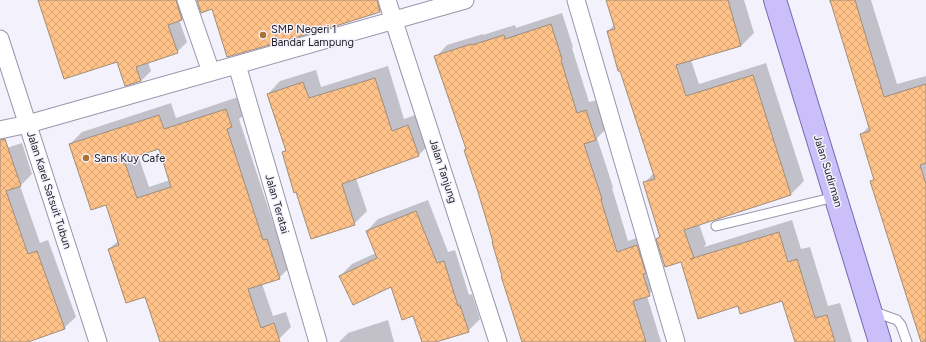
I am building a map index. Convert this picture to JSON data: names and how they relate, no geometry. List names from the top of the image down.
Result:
{
  "streets": {
    "main road": ["Jalan Sudirman"],
    "street": ["Jalan Tanjung", "Jalan Karel Satsuit Tubun", "Jalan Teratai"]
  },
  "places": ["SMP Negeri 1 Bandar Lampung", "Sans Kuy Cafe"]
}
